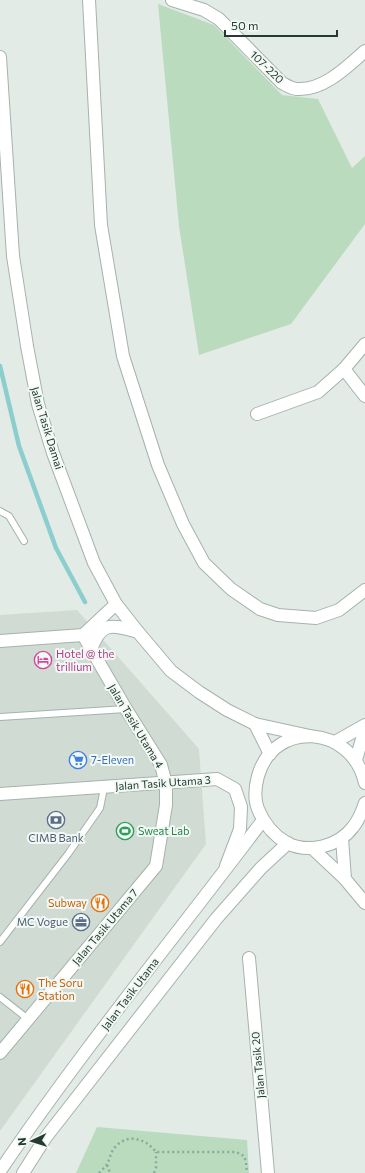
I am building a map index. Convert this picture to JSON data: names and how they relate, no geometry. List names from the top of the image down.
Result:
{
  "streets": {
    "street": [
      "107-220",
      "Jalan Tasik Damai",
      "Jalan Tasik Utama 4",
      "Jalan Tasik Utama 3",
      "Jalan Tasik Utama 7",
      "Jalan Tasik Utama",
      "Jalan Tasik 20"
    ]
  },
  "crossings": [
    ["Jalan Tasik Utama 4", "Jalan Tasik Utama 3"],
    ["Jalan Tasik Utama 4", "Jalan Tasik Utama 7"],
    ["Jalan Tasik Utama 3", "Jalan Tasik Utama 7"],
    ["Jalan Tasik Utama 3", "Jalan Tasik Utama"]
  ],
  "places": {
    "hotel": ["Hotel @ the trillium"],
    "supermarket": ["7-Eleven"],
    "bank": ["CIMB Bank"],
    "sports": ["Sweat Lab"],
    "restaurant": ["Subway", "The Soru Station"],
    "office": ["MC Vogue"]
  },
  "scale_bar": "50 m",
  "north": "left"
}
